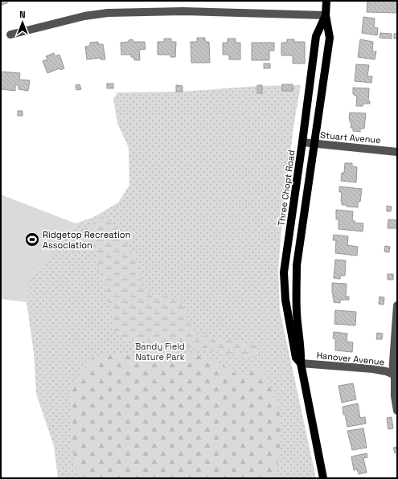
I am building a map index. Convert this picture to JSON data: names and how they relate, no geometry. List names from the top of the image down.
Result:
{
  "streets": {
    "main road": ["Three Chopt Road"],
    "street": ["Stuart Avenue", "Hanover Avenue"]
  },
  "crossings": [
    ["Stuart Avenue", "Three Chopt Road"],
    ["Three Chopt Road", "Hanover Avenue"]
  ],
  "parks": ["Bandy Field Nature Park"],
  "places": {
    "sports": ["Ridgetop Recreation Association"]
  },
  "north": "top"
}
